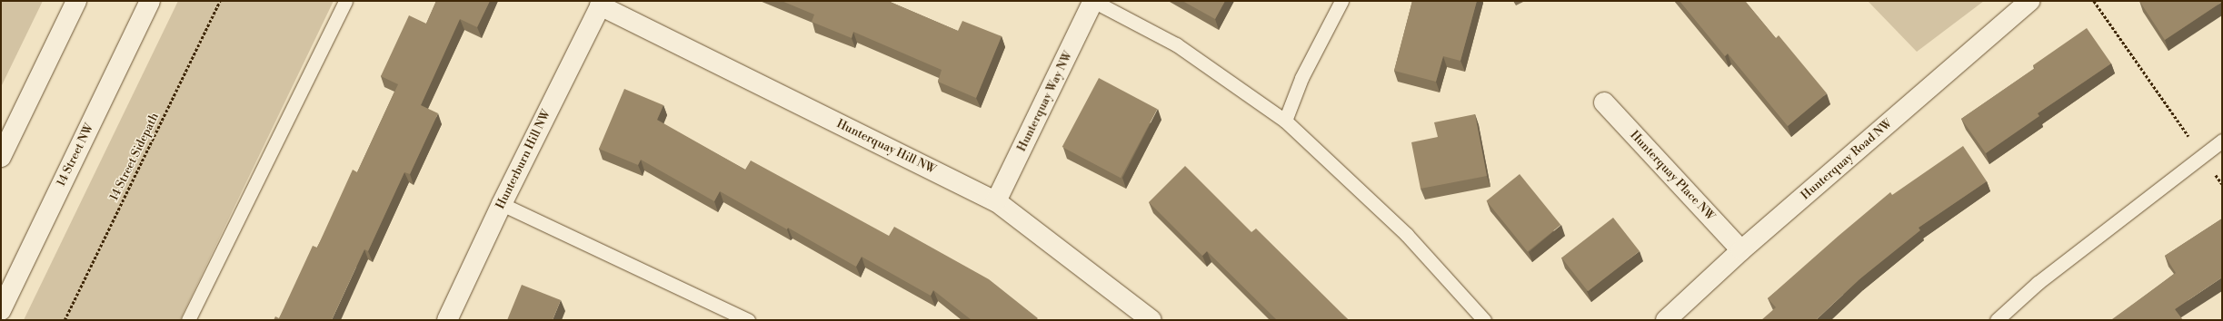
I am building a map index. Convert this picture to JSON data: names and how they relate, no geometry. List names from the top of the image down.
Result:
{
  "streets": {
    "street": [
      "Hunterquay Way NW",
      "Hunterquay Hill NW",
      "14 Street NW",
      "Hunterburn Hill NW",
      "Hunterquay Road NW",
      "Hunterquay Place NW"
    ],
    "path": ["14 Street Sidepath"]
  },
  "crossings": [
    ["Hunterquay Way NW", "Hunterquay Hill NW"],
    ["Hunterquay Hill NW", "Hunterburn Hill NW"],
    ["Hunterquay Road NW", "Hunterquay Place NW"]
  ]
}
